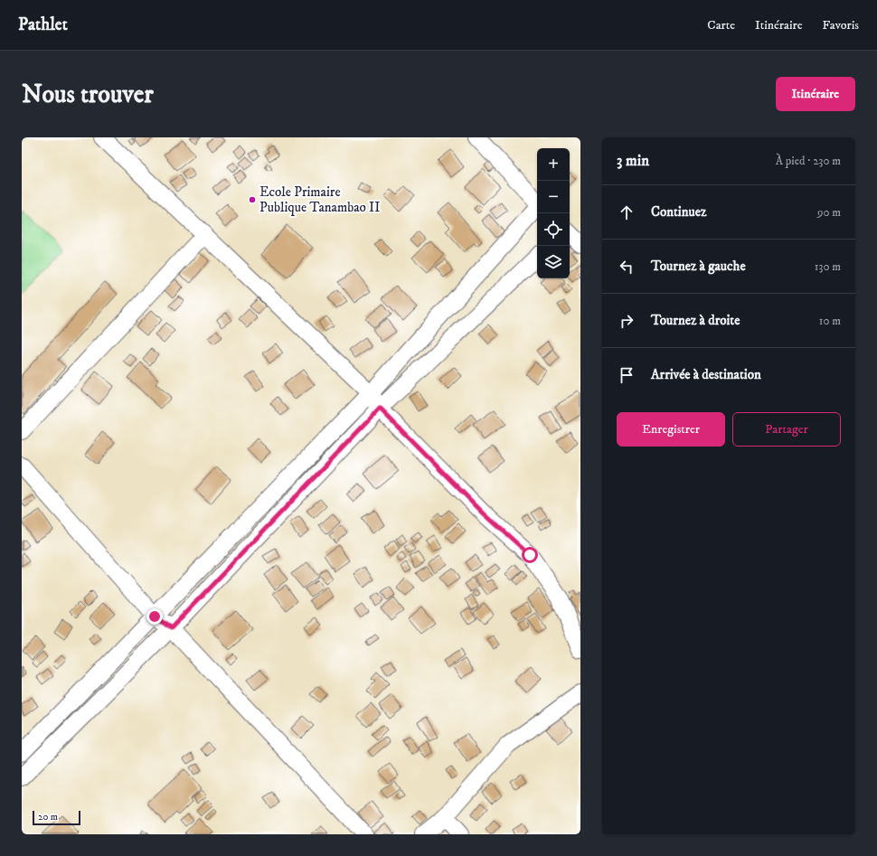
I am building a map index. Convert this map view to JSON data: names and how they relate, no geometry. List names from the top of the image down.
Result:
{
  "places": ["Ecole Primaire Publique Tanambao II"],
  "scale_bar": "20 m",
  "page": {
    "header": "Pathlet",
    "nav": ["Carte", "Itinéraire", "Favoris"],
    "buttons": [
      "Itinéraire",
      ["Enregistrer", "Partager"]
    ],
    "title": "Nous trouver",
    "heading": ["3 min", "À pied · 230 m"],
    "map_buttons": ["+", "−"],
    "list": [
      ["Continuez", "90 m"],
      ["Tournez à gauche", "130 m"],
      ["Tournez à droite", "10 m"],
      "Arrivée à destination"
    ],
    "scale": "20 m"
  }
}
